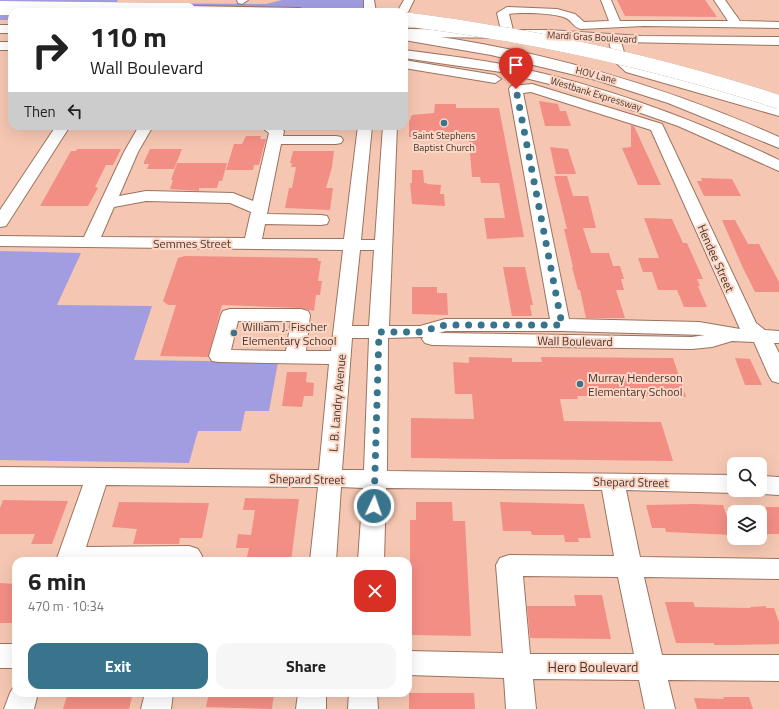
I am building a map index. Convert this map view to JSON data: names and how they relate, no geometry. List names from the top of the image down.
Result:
{
  "streets": {
    "highway": ["HOV Lane", "Westbank Expressway"],
    "street": [
      "Mardi Gras Boulevard",
      "Semmes Street",
      "Hendee Street",
      "Wall Boulevard",
      "L. B. Landry Avenue",
      "Shepard Street",
      "Hero Boulevard"
    ]
  },
  "crossings": [
    ["Semmes Street", "L. B. Landry Avenue"],
    ["Hendee Street", "Wall Boulevard"],
    ["Wall Boulevard", "L. B. Landry Avenue"],
    ["L. B. Landry Avenue", "Shepard Street"]
  ],
  "places": ["Saint Stephens Baptist Church", "William J. Fischer Elementary School", "Murray Henderson Elementary School"],
  "page": {
    "turn": ["110 m", "Wall Boulevard"],
    "then": "Then",
    "heading": ["6 min", "470 m · 10:34"],
    "buttons": ["Exit", "Share"]
  }
}
